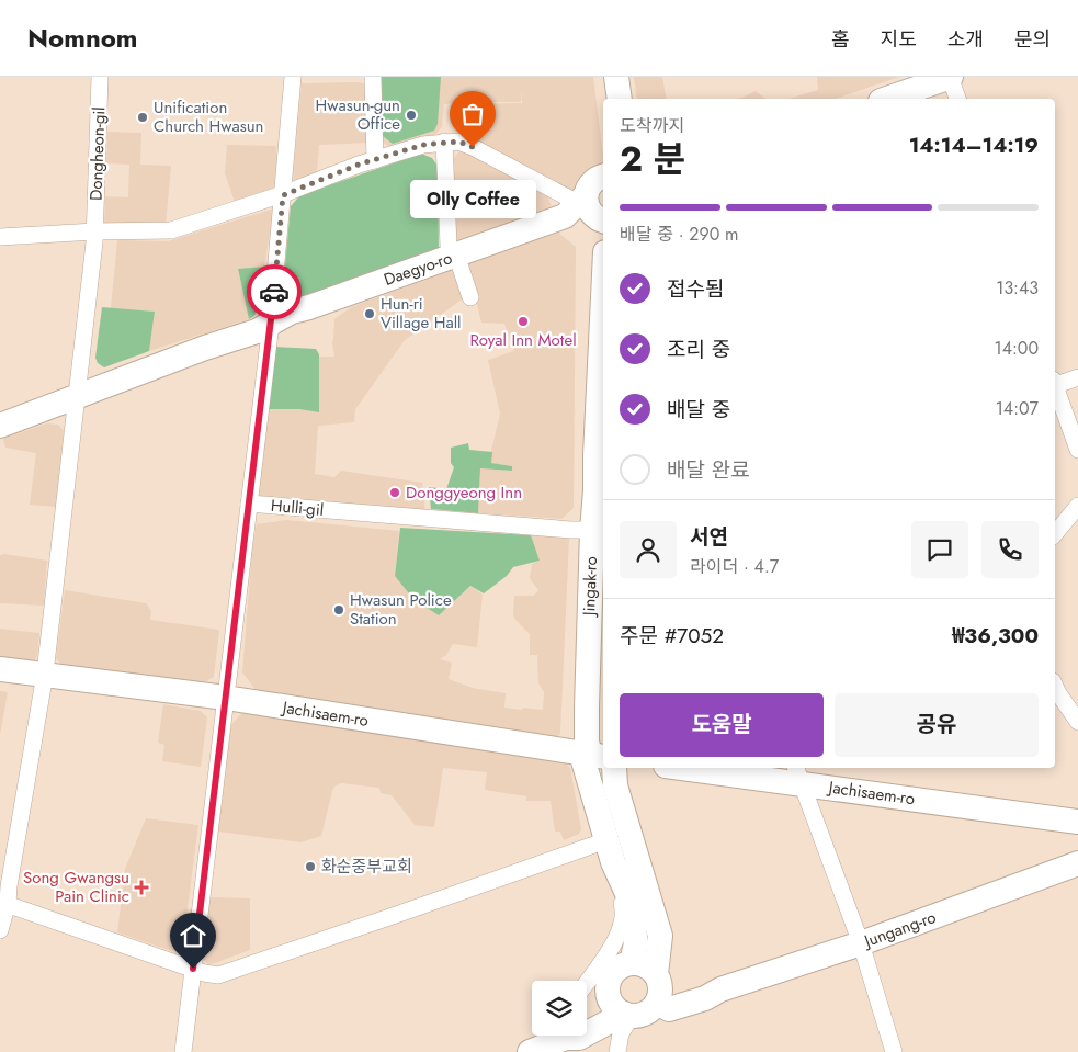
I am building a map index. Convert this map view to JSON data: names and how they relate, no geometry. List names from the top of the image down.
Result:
{
  "streets": {
    "street": [
      "Dongheon-gil",
      "Daegyo-ro",
      "Hulli-gil",
      "Jingak-ro",
      "Jachisaem-ro",
      "Jungang-ro"
    ]
  },
  "crossings": [
    ["Dongheon-gil", "Daegyo-ro"],
    ["Daegyo-ro", "Jingak-ro"],
    ["Hulli-gil", "Jingak-ro"],
    ["Jingak-ro", "Jachisaem-ro"],
    ["Jingak-ro", "Jungang-ro"]
  ],
  "places": {
    "other": [
      "Hwasun-gun Office",
      "Unification Church Hwasun",
      "Olly Coffee",
      "Hun-ri Village Hall",
      "Royal Inn Motel",
      "Donggyeong Inn",
      "Hwasun Police Station",
      "화순중부교회"
    ],
    "health": ["Song Gwangsu Pain Clinic"]
  },
  "page": {
    "header": "Nomnom",
    "nav": [
      "홈",
      "지도",
      "소개",
      "문의"
    ],
    "heading": ["2 분", "도착까지", "14:14–14:19"],
    "panel": [
      "서연",
      "라이더 · 4.7",
      "주문 #7052",
      "₩36,300"
    ],
    "bubble": "Olly Coffee",
    "bar": "배달 중 · 290 m",
    "list": [
      ["접수됨", "13:43"],
      ["조리 중", "14:00"],
      ["배달 중", "14:07"],
      "배달 완료"
    ],
    "buttons": ["도움말", "공유"]
  }
}
